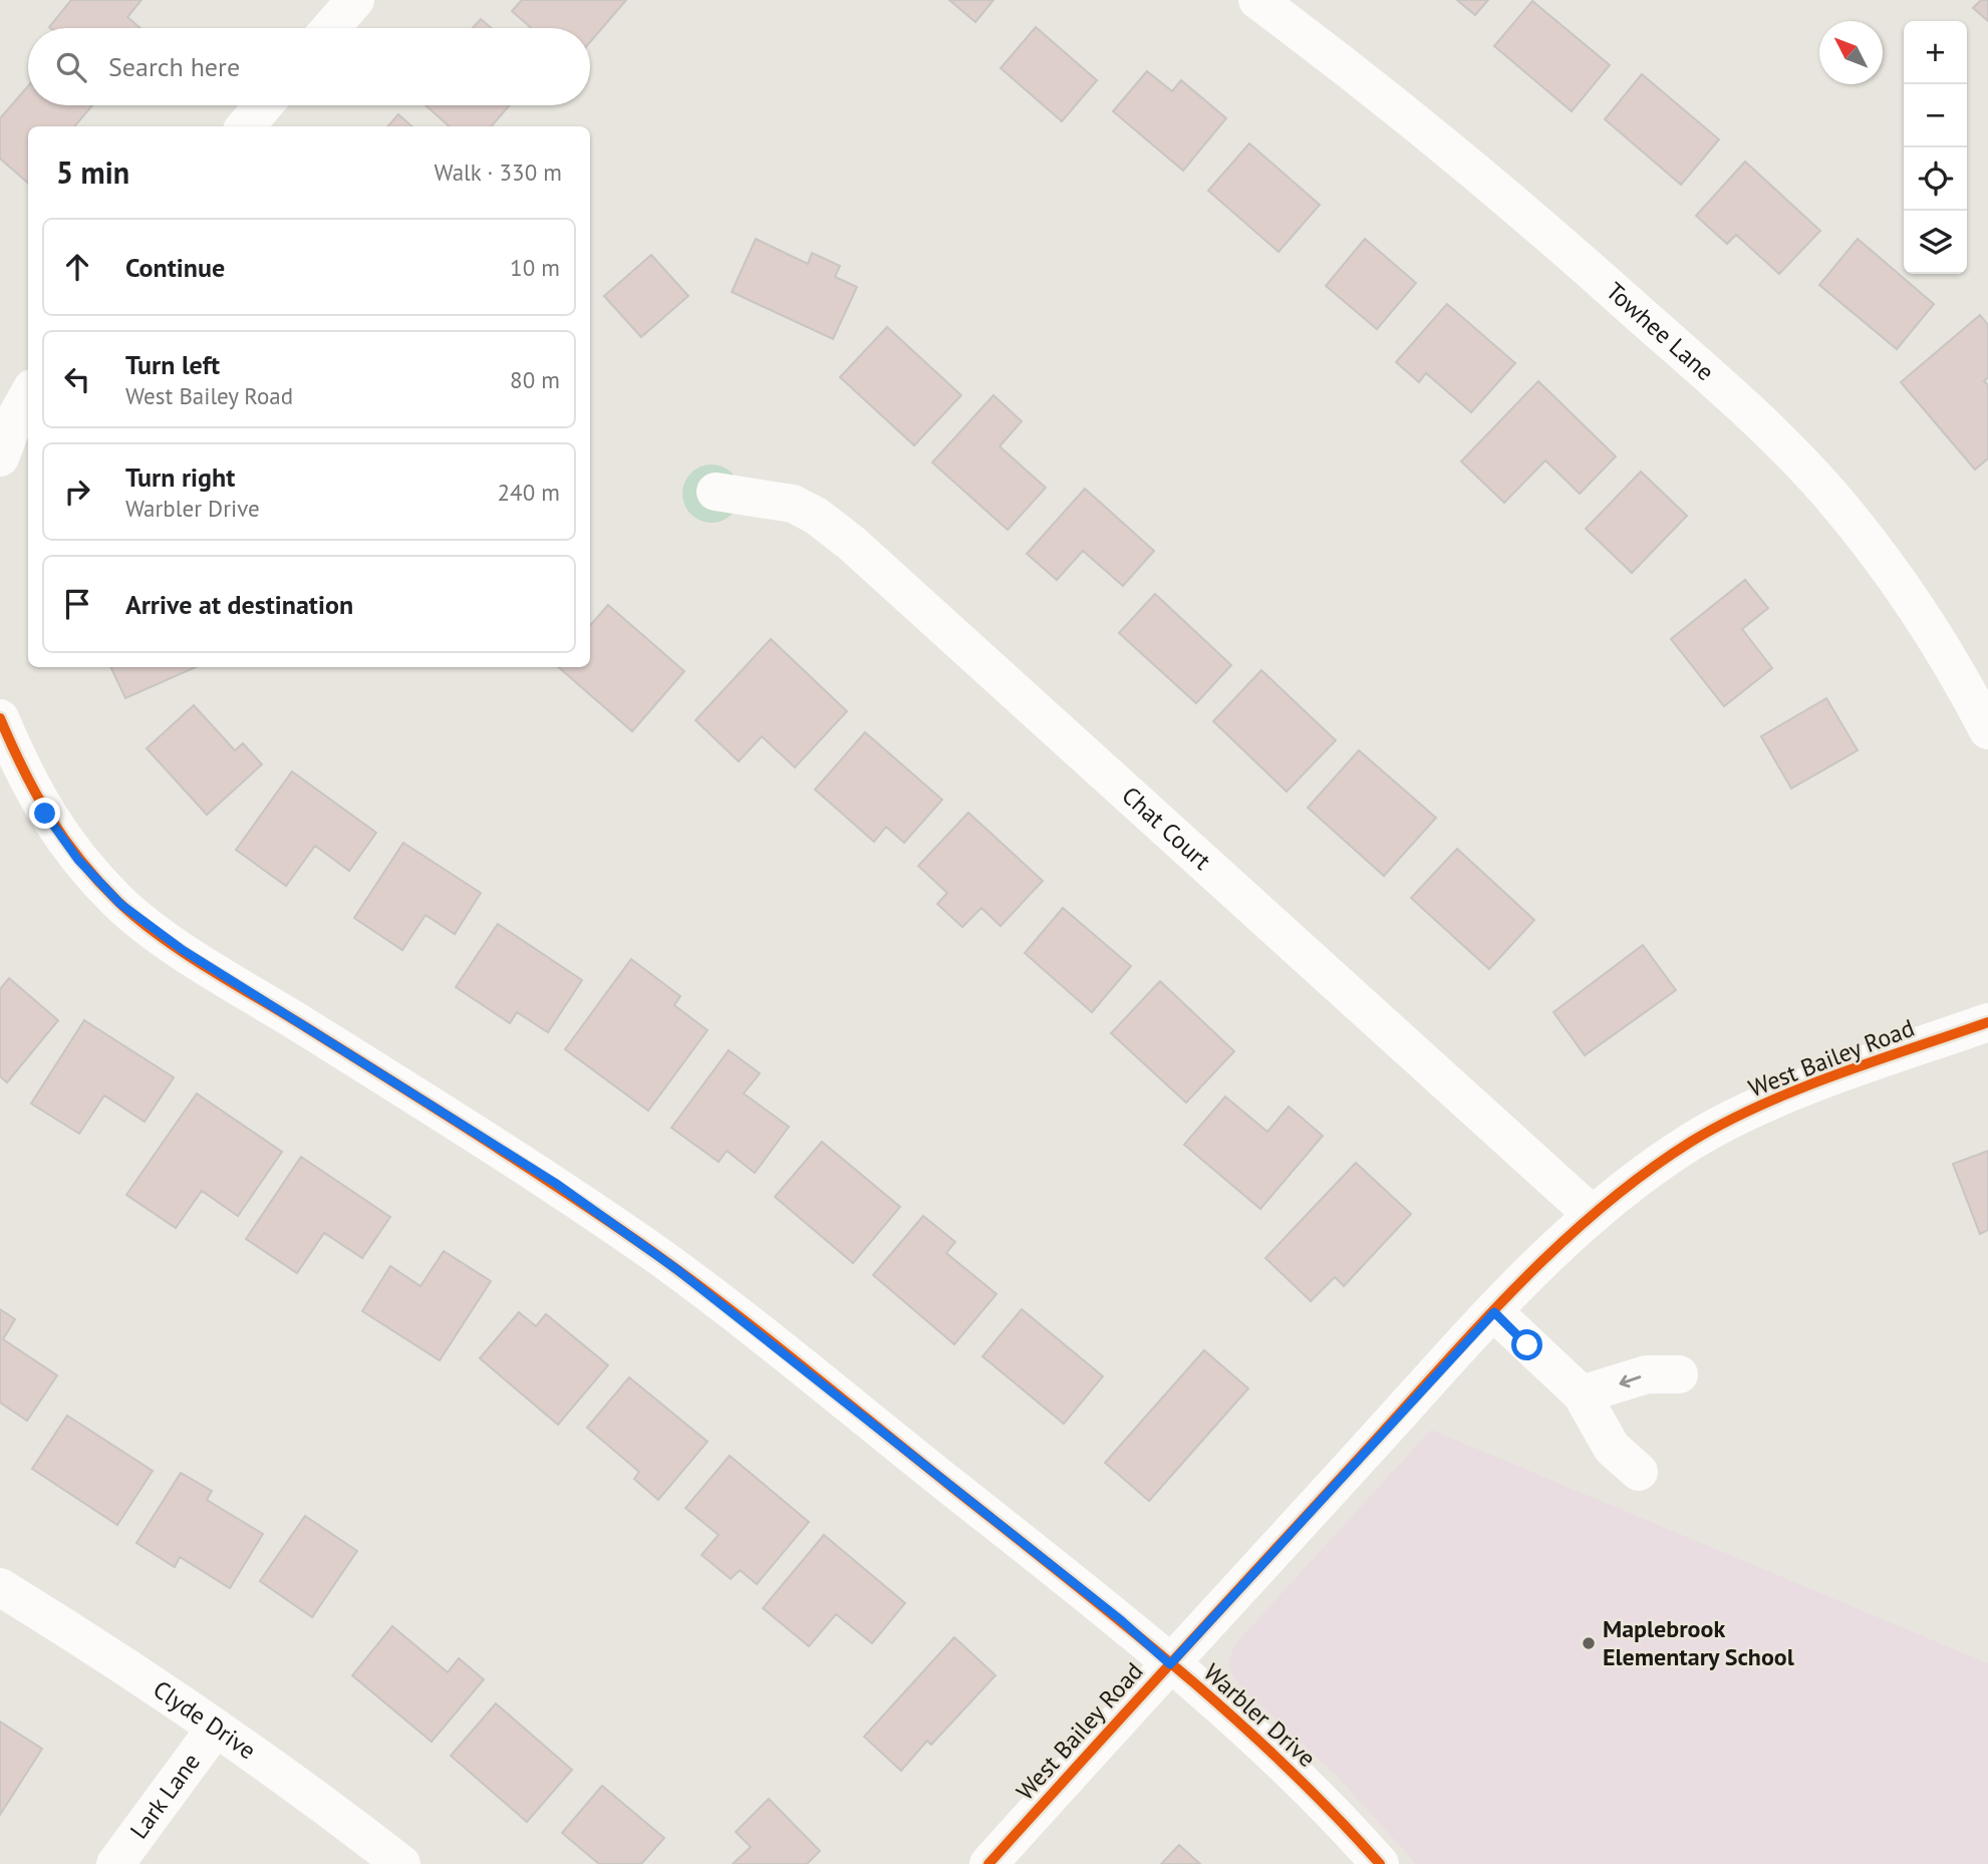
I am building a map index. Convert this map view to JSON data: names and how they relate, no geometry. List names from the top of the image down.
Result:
{
  "streets": {
    "street": [
      "Towhee Lane",
      "Chat Court",
      "West Bailey Road",
      "Warbler Drive",
      "Clyde Drive",
      "Lark Lane"
    ]
  },
  "crossings": [
    ["Chat Court", "West Bailey Road"],
    ["West Bailey Road", "Warbler Drive"],
    ["Clyde Drive", "Lark Lane"]
  ],
  "places": ["Maplebrook Elementary School"],
  "north": "top left",
  "page": {
    "map_buttons": ["+", "−"],
    "search": "Search here",
    "heading": ["5 min", "Walk · 330 m"],
    "list": [
      ["Continue", "10 m"],
      ["Turn left", "West Bailey Road", "80 m"],
      ["Turn right", "Warbler Drive", "240 m"],
      "Arrive at destination"
    ]
  }
}
